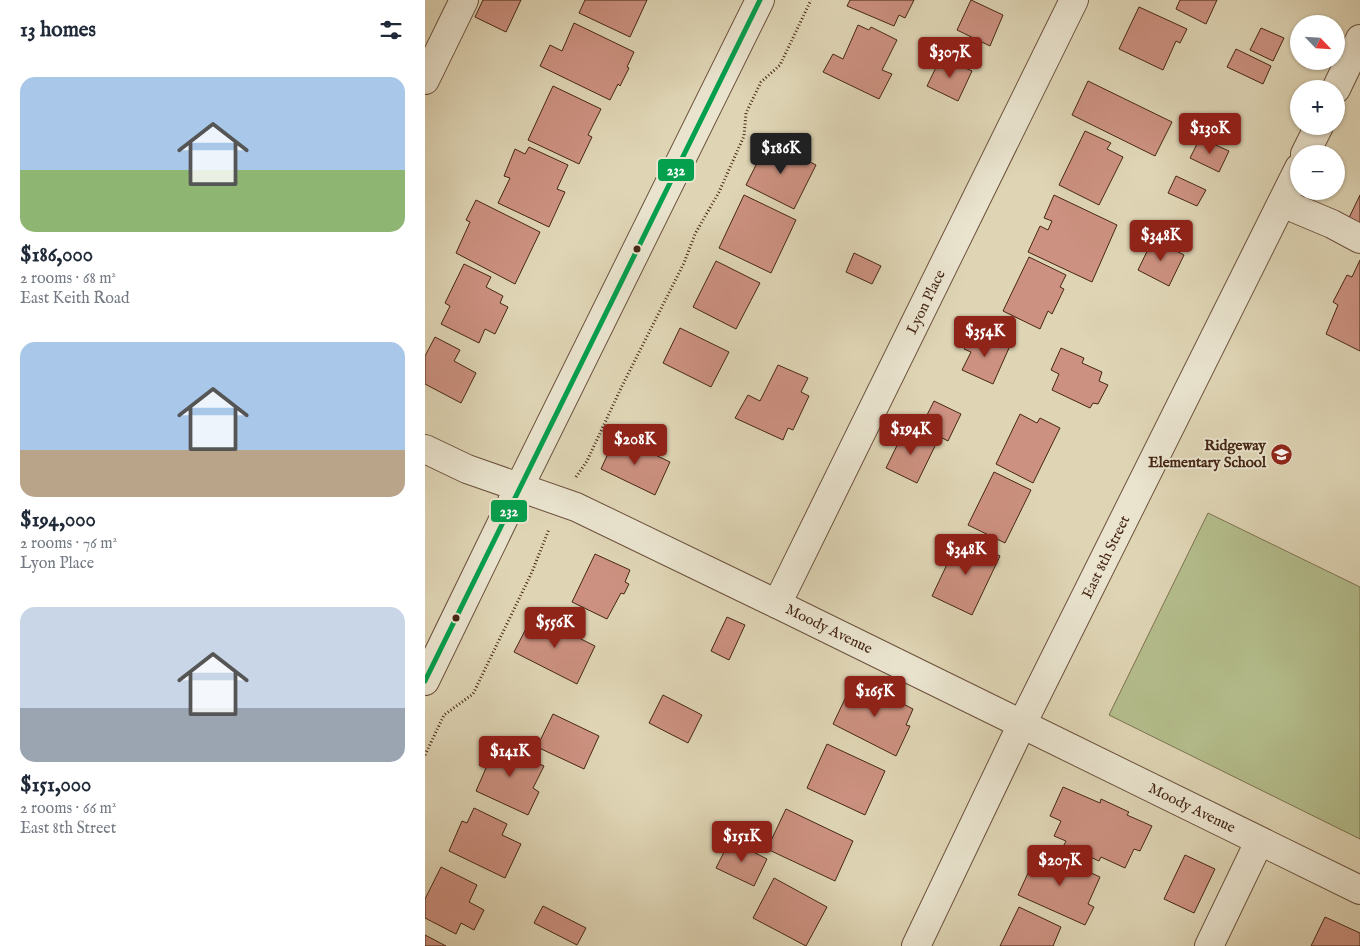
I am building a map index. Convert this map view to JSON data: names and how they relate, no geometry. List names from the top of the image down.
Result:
{
  "streets": {
    "street": ["Lyon Place", "East 8th Street", "Moody Avenue"]
  },
  "crossings": [
    ["Lyon Place", "Moody Avenue"],
    ["East 8th Street", "Moody Avenue"]
  ],
  "places": {
    "school or university": ["Ridgeway Elementary School"]
  },
  "lines": ["transit line 232"],
  "north": "bottom right",
  "page": {
    "heading": "13 homes",
    "map_buttons": ["+", "−"],
    "price": [
      "$307K",
      "$130K",
      "$186K",
      "$348K",
      "$354K",
      "$194K",
      "$208K",
      "$348K",
      "$556K",
      "$165K",
      "$141K",
      "$151K",
      "$207K"
    ],
    "list": [
      {
        "name": "$186,000",
        "note": "2 rooms · 68 m² · East Keith Road"
      },
      {
        "name": "$194,000",
        "note": "2 rooms · 76 m² · Lyon Place"
      },
      {
        "name": "$151,000",
        "note": "2 rooms · 66 m² · East 8th Street"
      }
    ]
  }
}
